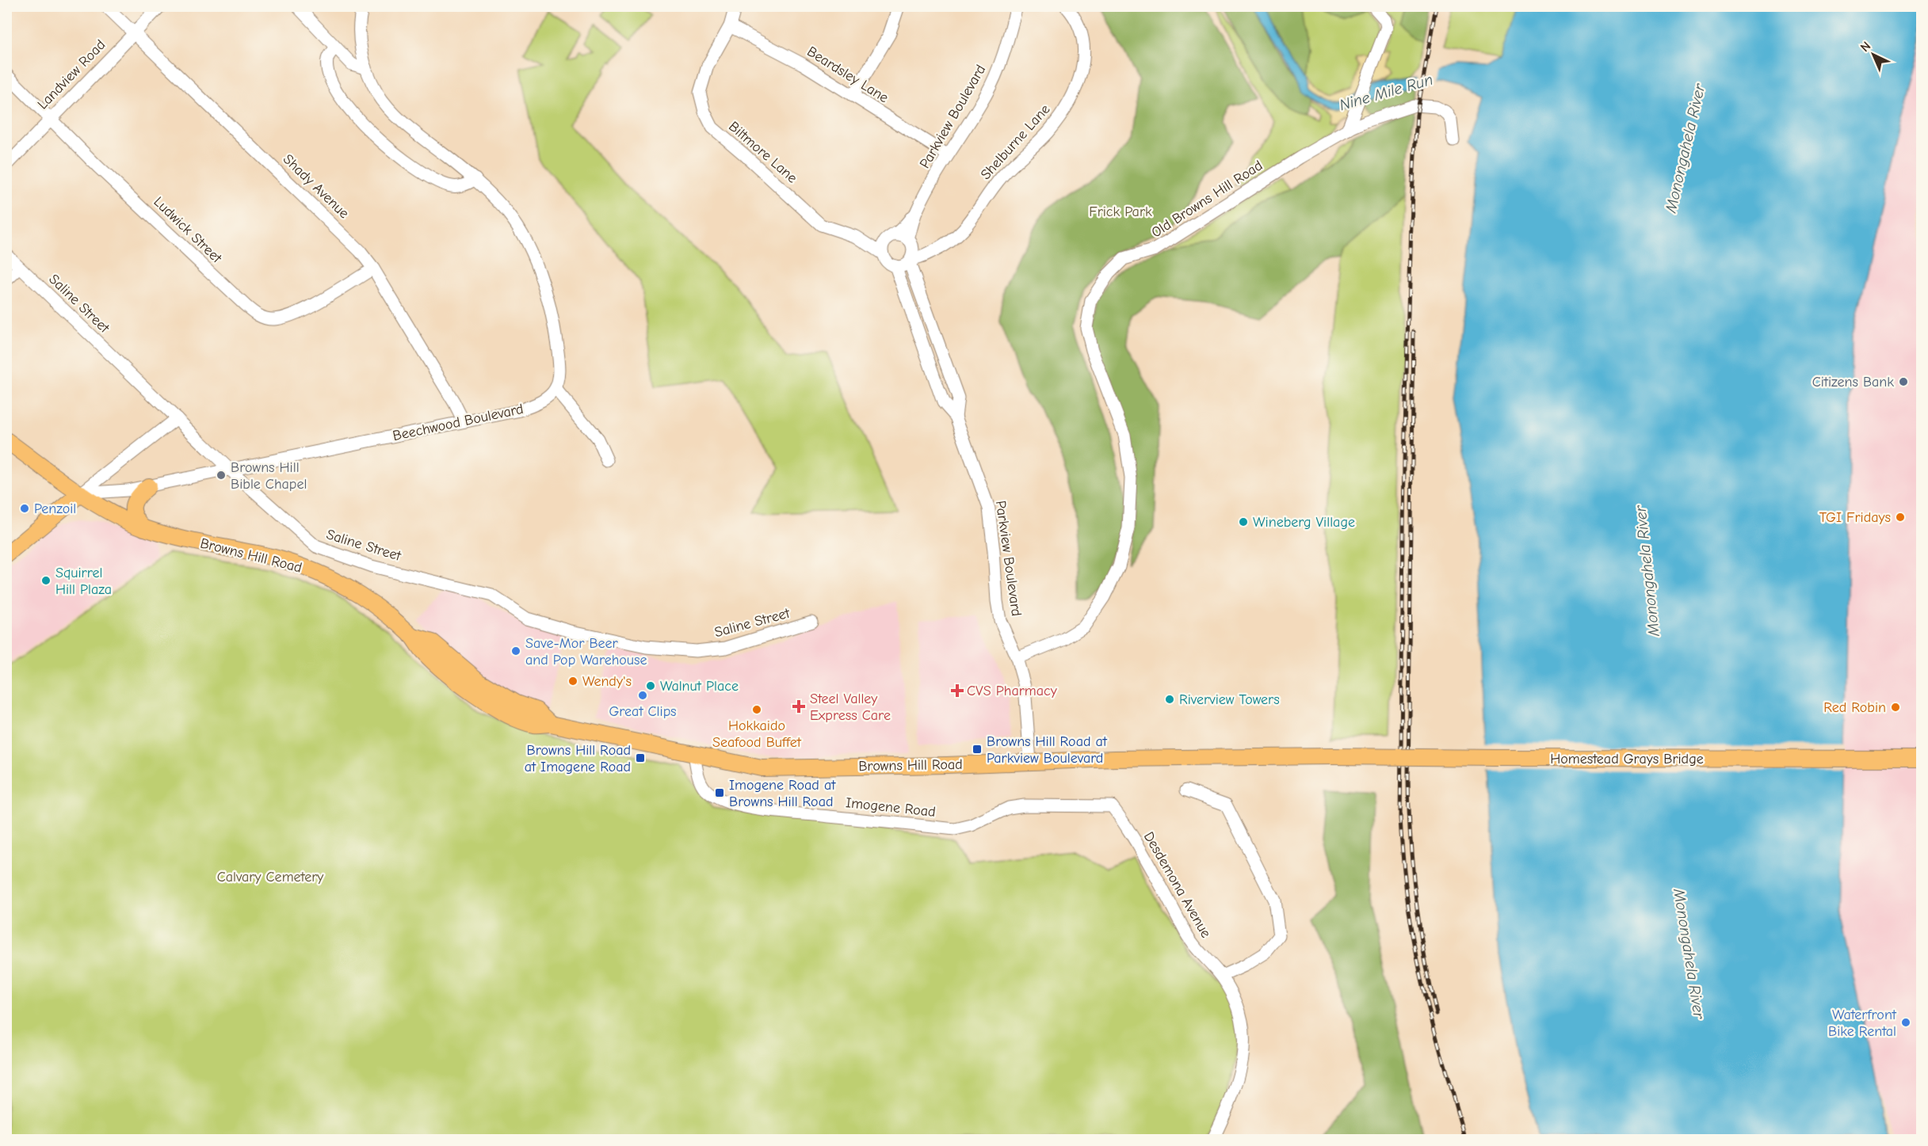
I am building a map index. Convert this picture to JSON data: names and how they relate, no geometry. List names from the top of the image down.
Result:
{
  "streets": {
    "main road": ["Browns Hill Road", "Homestead Grays Bridge"],
    "street": [
      "Landview Road",
      "Beardsley Lane",
      "Parkview Boulevard",
      "Shelburne Lane",
      "Biltmore Lane",
      "Shady Avenue",
      "Old Browns Hill Road",
      "Ludwick Street",
      "Saline Street",
      "Beechwood Boulevard",
      "Imogene Road",
      "Desdemona Avenue"
    ]
  },
  "crossings": [
    ["Landview Road", "Shady Avenue"],
    ["Landview Road", "Ludwick Street"],
    ["Beardsley Lane", "Parkview Boulevard"],
    ["Beardsley Lane", "Biltmore Lane"],
    ["Parkview Boulevard", "Shelburne Lane"],
    ["Parkview Boulevard", "Old Browns Hill Road"],
    ["Parkview Boulevard", "Browns Hill Road"],
    ["Shady Avenue", "Ludwick Street"],
    ["Shady Avenue", "Beechwood Boulevard"],
    ["Saline Street", "Beechwood Boulevard"],
    ["Beechwood Boulevard", "Browns Hill Road"],
    ["Browns Hill Road", "Homestead Grays Bridge"],
    ["Browns Hill Road", "Imogene Road"],
    ["Imogene Road", "Desdemona Avenue"]
  ],
  "water": ["Nine Mile Run", "Monongahela River"],
  "parks": ["Frick Park", "Calvary Cemetery"],
  "places": {
    "other": [
      "Citizens Bank",
      "Browns Hill Bible Chapel",
      "Penzoil",
      "TGI Fridays",
      "Wineberg Village",
      "Squirrel Hill Plaza",
      "Save-Mor Beer and Pop Warehouse",
      "Wendy's",
      "Walnut Place",
      "Great Clips",
      "Riverview Towers",
      "Red Robin",
      "Hokkaido Seafood Buffet",
      "Waterfront Bike Rental"
    ],
    "health": ["CVS Pharmacy", "Steel Valley Express Care"],
    "transit": ["Browns Hill Road at Parkview Boulevard", "Browns Hill Road at Imogene Road", "Imogene Road at Browns Hill Road"]
  },
  "north": "top left"
}
